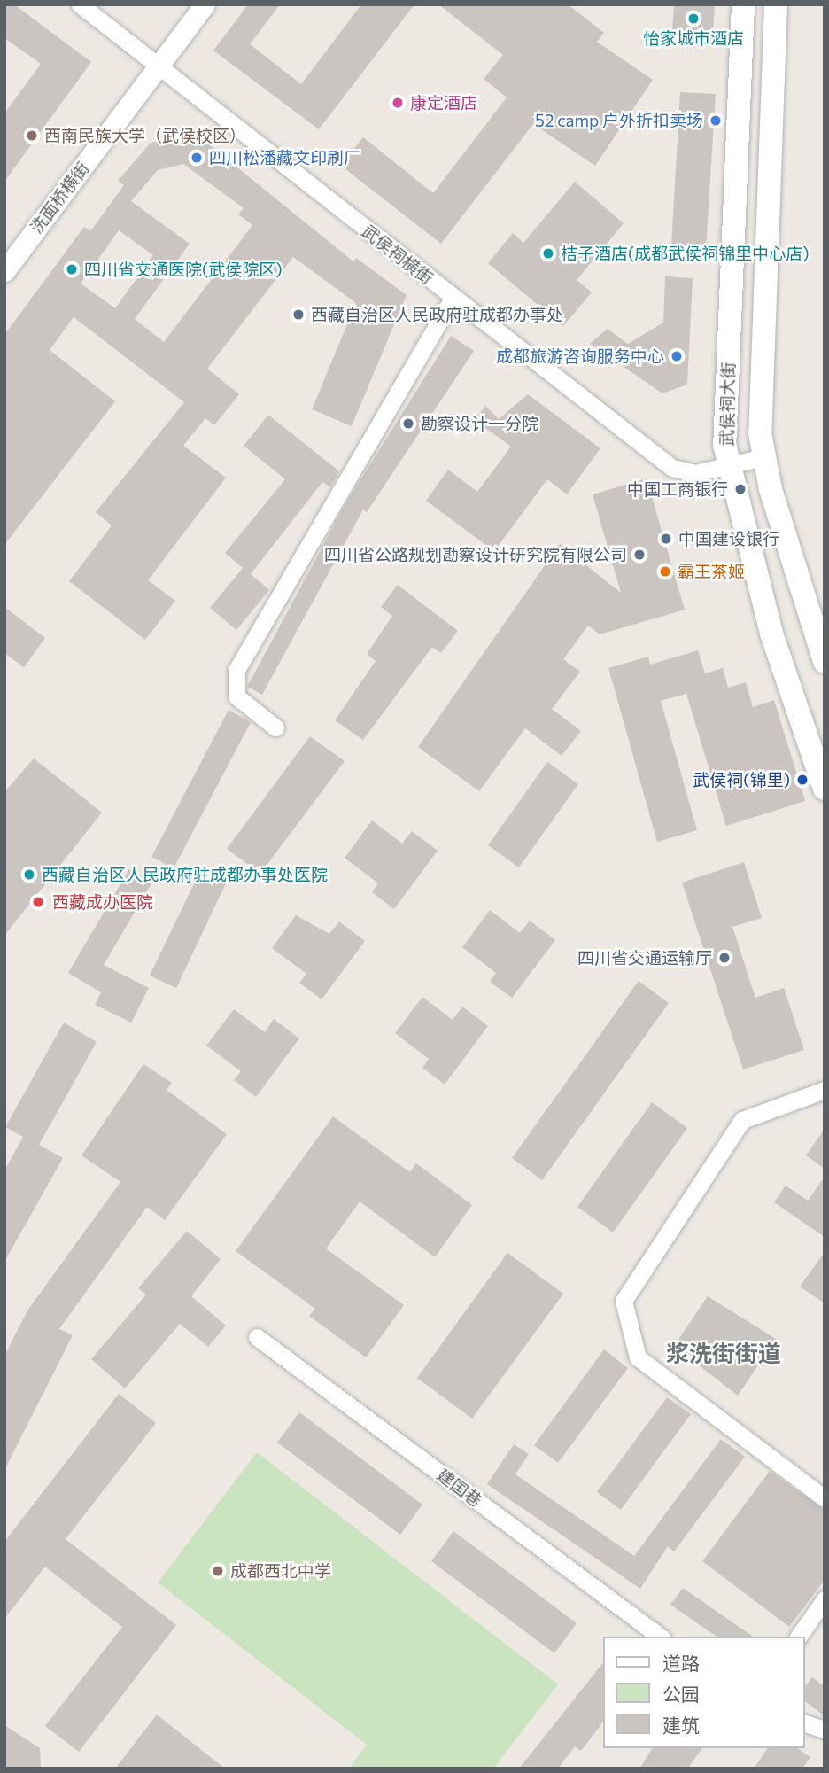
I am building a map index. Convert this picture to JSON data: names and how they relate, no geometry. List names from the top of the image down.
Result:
{
  "streets": {
    "main road": ["武侯祠大街"],
    "street": ["洗面桥横街", "武侯祠横街", "建国巷"]
  },
  "crossings": [
    ["洗面桥横街", "武侯祠横街"],
    ["武侯祠横街", "武侯祠大街"]
  ],
  "districts": ["浆洗街街道"],
  "places": [
    "怡家城市酒店",
    "康定酒店",
    "52 camp 户外折扣卖场",
    "西南民族大学（武侯校区）",
    "四川松潘藏文印刷厂",
    "桔子酒店(成都武侯祠锦里中心店)",
    "四川省交通医院(武侯院区)",
    "西藏自治区人民政府驻成都办事处",
    "成都旅游咨询服务中心",
    "勘察设计一分院",
    "中国工商银行",
    "中国建设银行",
    "四川省公路规划勘察设计研究院有限公司",
    "霸王茶姬",
    "武侯祠(锦里)",
    "西藏自治区人民政府驻成都办事处医院",
    "西藏成办医院",
    "四川省交通运输厅",
    "成都西北中学"
  ],
  "legend": ["道路", "公园", "建筑"]
}
